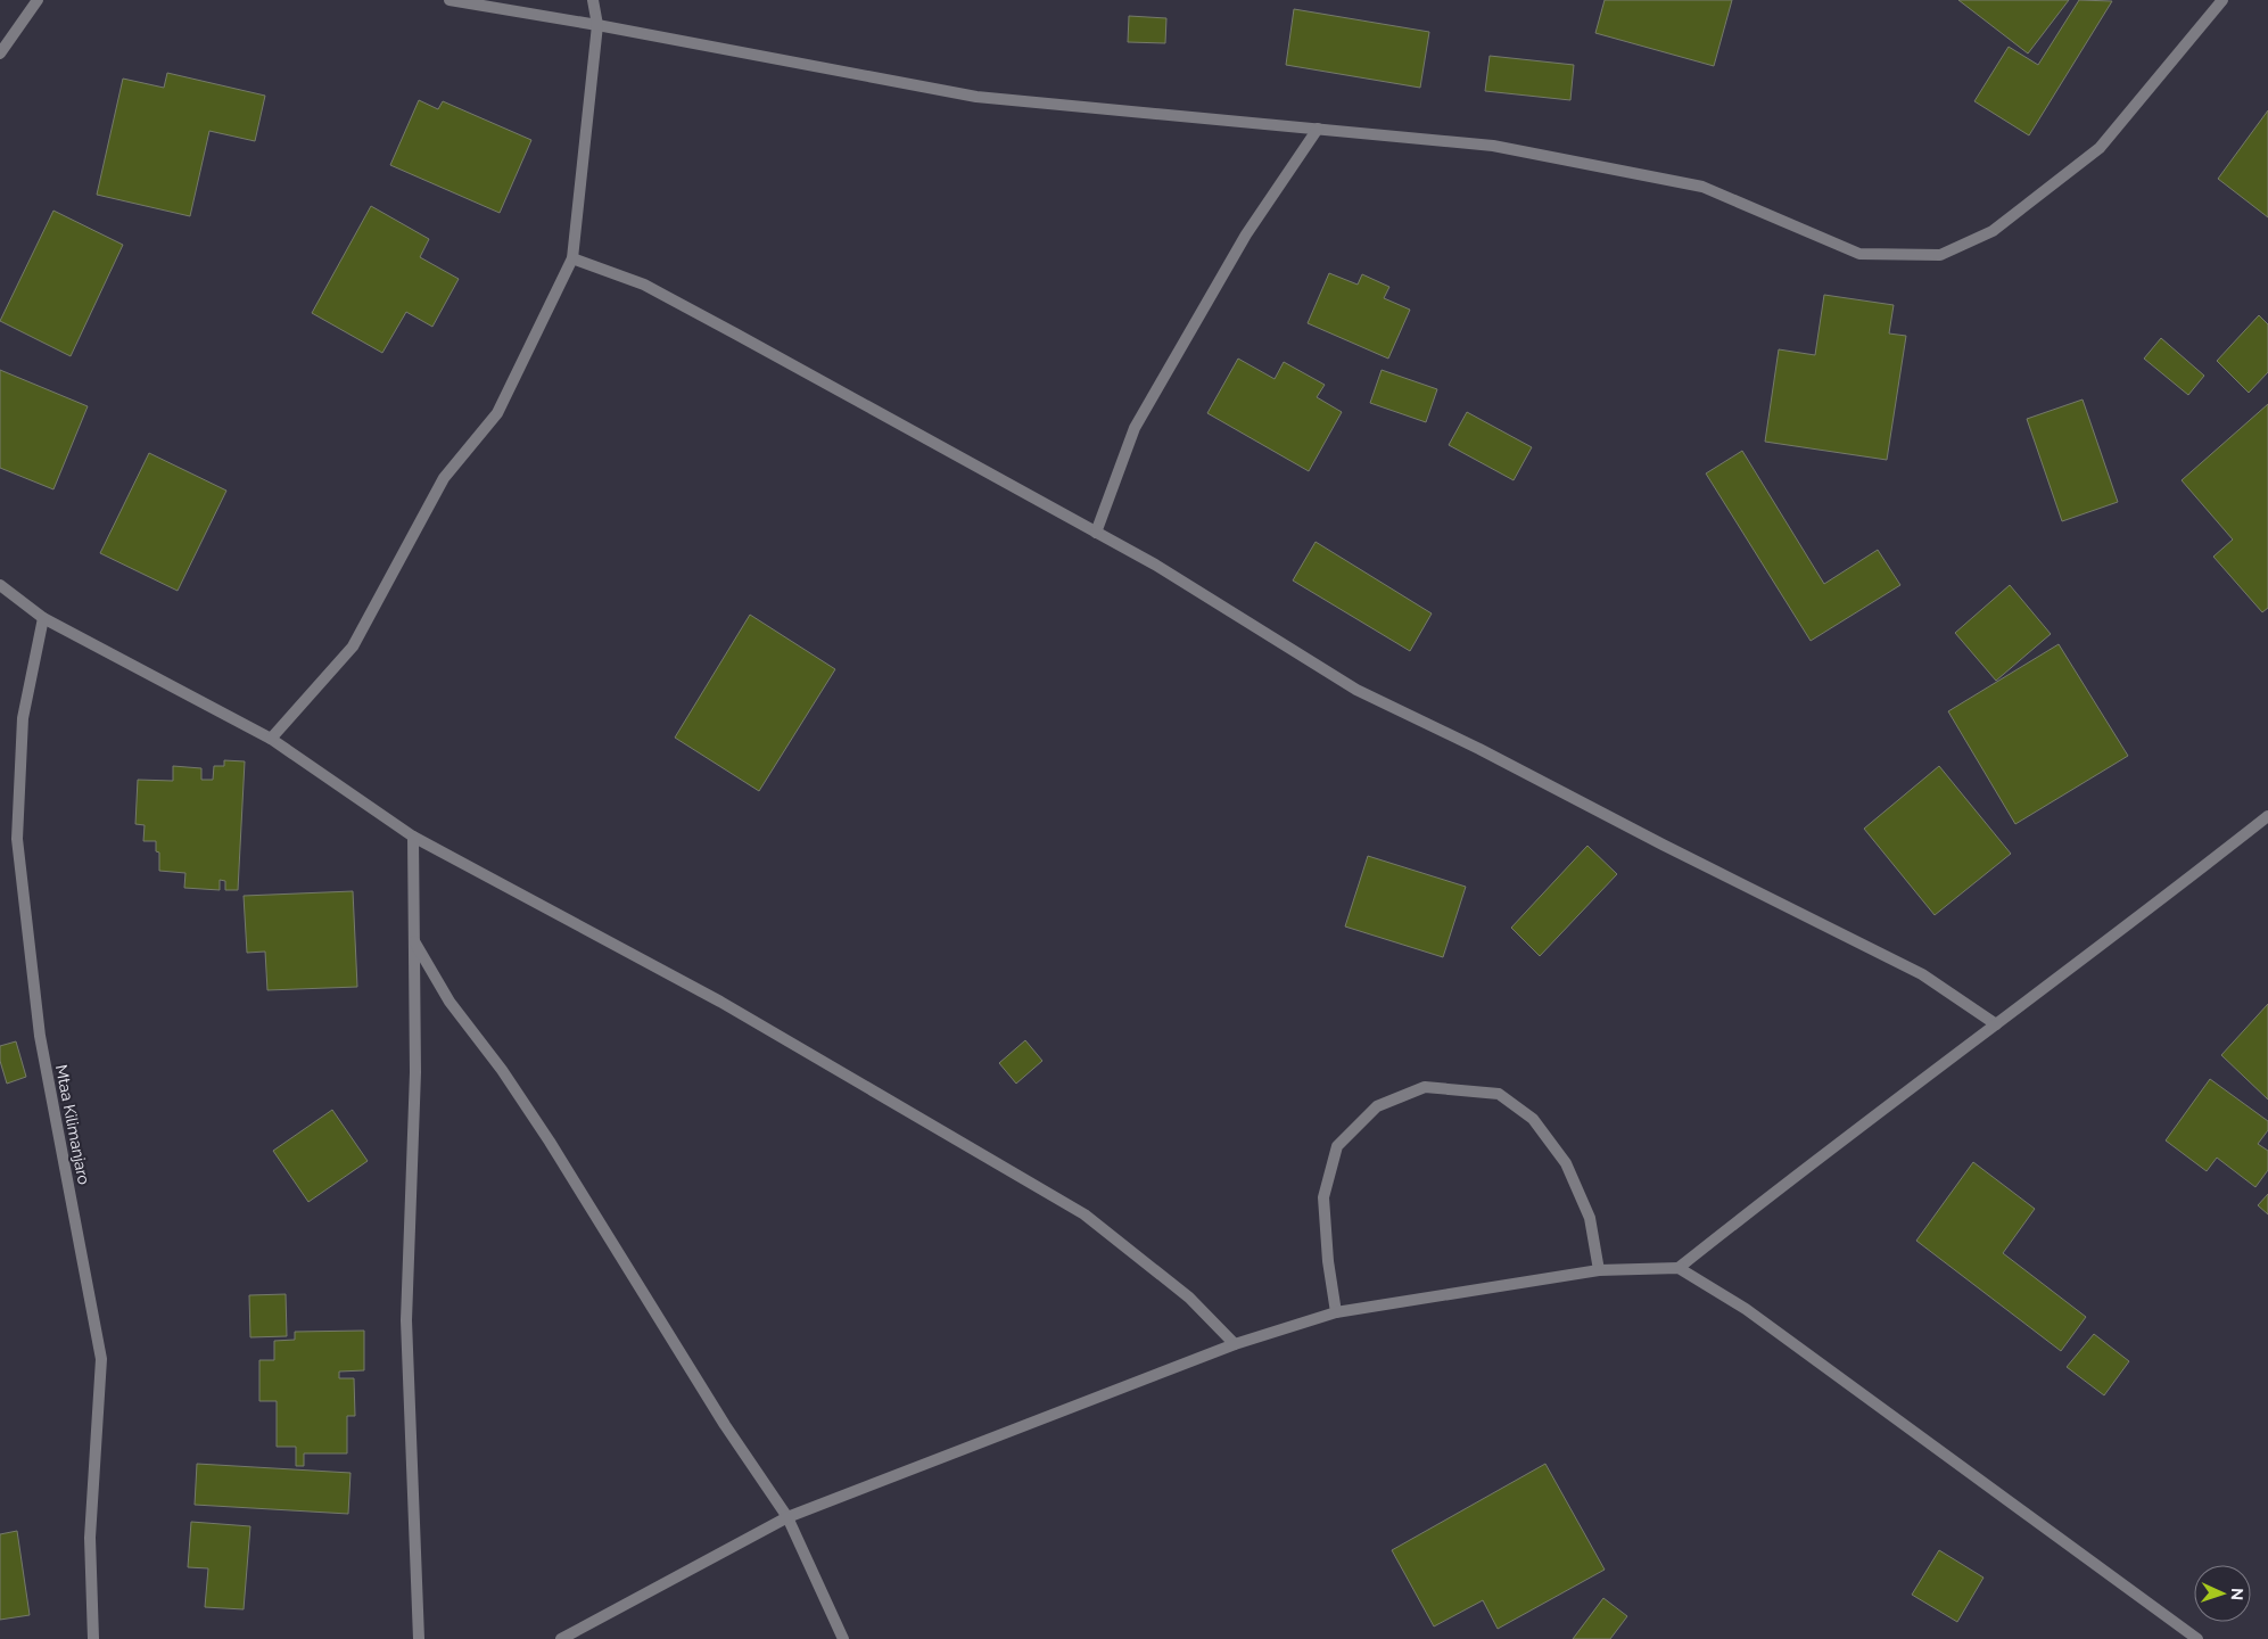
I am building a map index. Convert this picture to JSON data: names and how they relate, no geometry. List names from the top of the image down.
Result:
{
  "streets": {
    "street": ["Mtaa Kilimanjaro"]
  },
  "north": "right"
}
